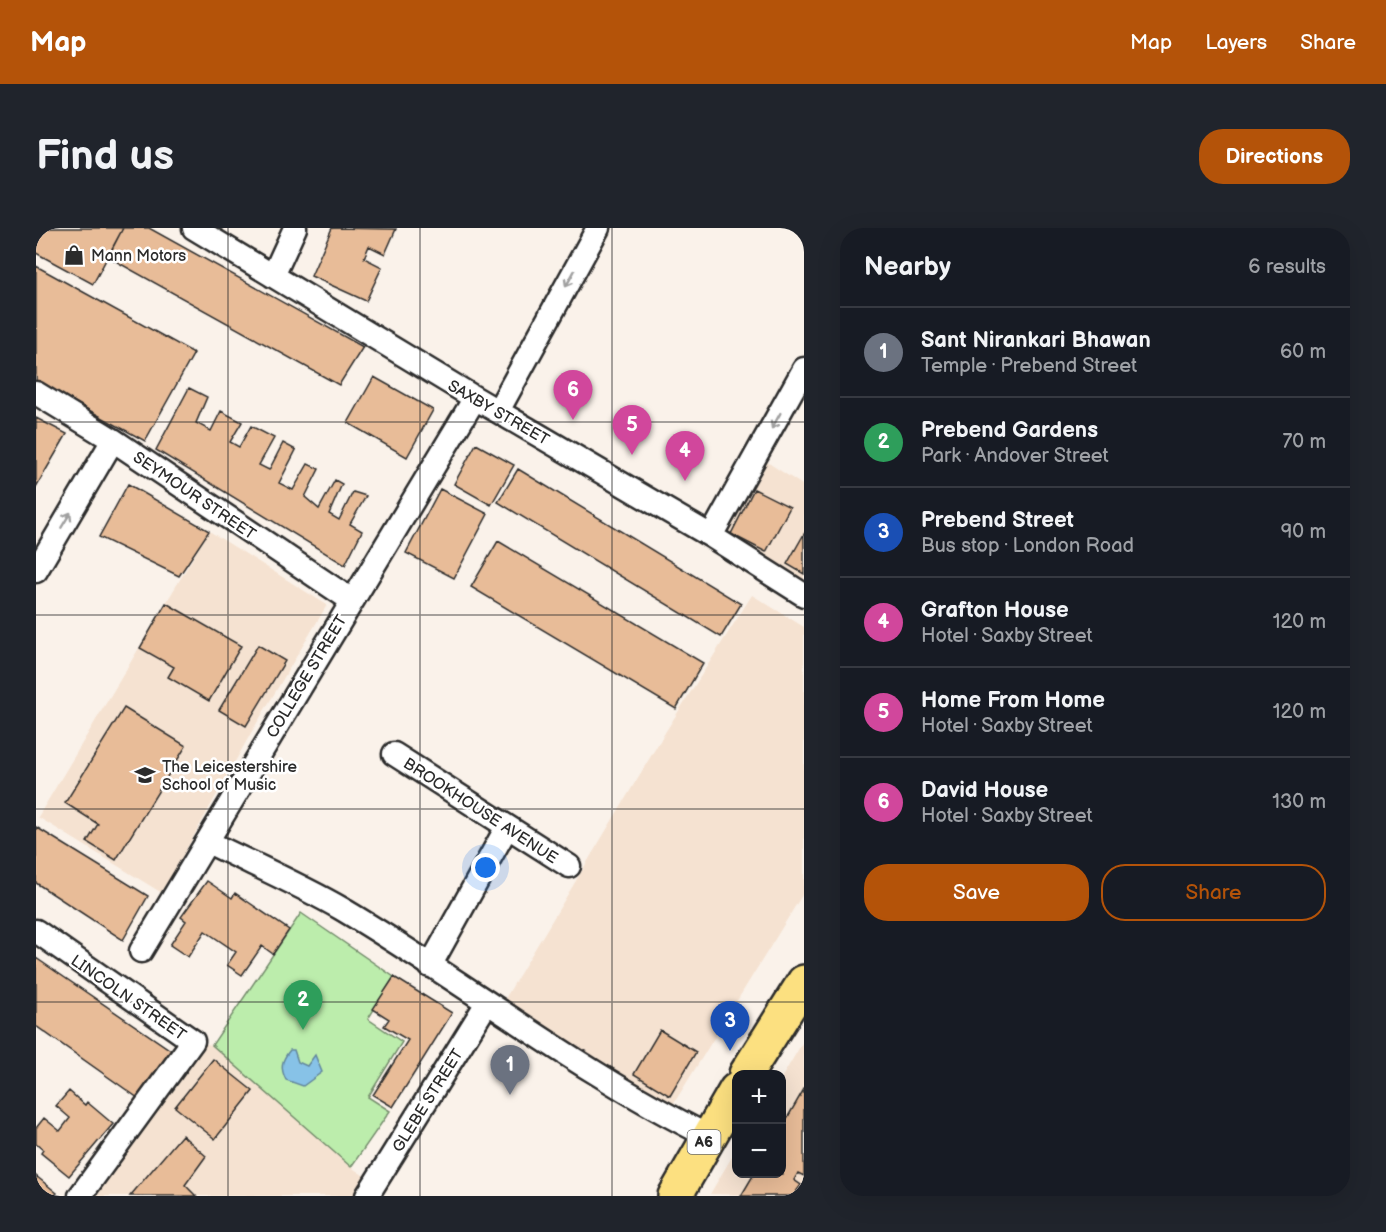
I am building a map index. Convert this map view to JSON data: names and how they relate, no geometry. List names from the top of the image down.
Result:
{
  "streets": {
    "main road": ["A6"],
    "street": [
      "SAXBY STREET",
      "SEYMOUR STREET",
      "COLLEGE STREET",
      "BROOKHOUSE AVENUE",
      "LINCOLN STREET",
      "GLEBE STREET"
    ]
  },
  "crossings": [
    ["SAXBY STREET", "COLLEGE STREET"],
    ["SEYMOUR STREET", "COLLEGE STREET"]
  ],
  "places": {
    "shop": ["Mann Motors"],
    "school or university": ["The Leicestershire School of Music"]
  },
  "page": {
    "header": "Map",
    "nav": ["Map", "Layers", "Share"],
    "buttons": [
      "Directions",
      ["Save", "Share"]
    ],
    "title": "Find us",
    "heading": ["Nearby", "6 results"],
    "list": [
      {
        "mark": "1",
        "name": "Sant Nirankari Bhawan",
        "note": "Temple · Prebend Street",
        "value": "60 m"
      },
      {
        "mark": "2",
        "name": "Prebend Gardens",
        "note": "Park · Andover Street",
        "value": "70 m"
      },
      {
        "mark": "3",
        "name": "Prebend Street",
        "note": "Bus stop · London Road",
        "value": "90 m"
      },
      {
        "mark": "4",
        "name": "Grafton House",
        "note": "Hotel · Saxby Street",
        "value": "120 m"
      },
      {
        "mark": "5",
        "name": "Home From Home",
        "note": "Hotel · Saxby Street",
        "value": "120 m"
      },
      {
        "mark": "6",
        "name": "David House",
        "note": "Hotel · Saxby Street",
        "value": "130 m"
      }
    ],
    "pins": [
      "6",
      "5",
      "4",
      "2",
      "3",
      "1"
    ],
    "map_buttons": ["+", "−"]
  }
}
